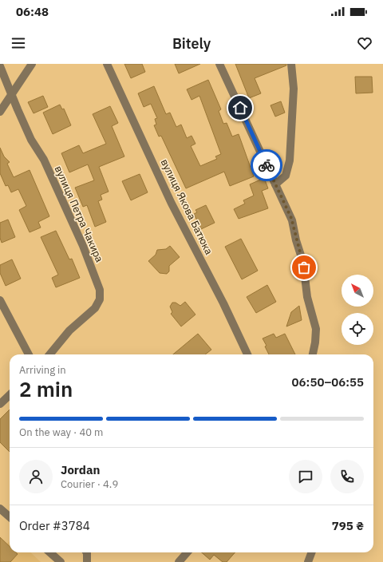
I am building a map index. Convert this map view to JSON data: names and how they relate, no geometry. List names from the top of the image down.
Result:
{
  "streets": {
    "street": ["вулиця Якова Батюка", "вулиця Петра Чакира"]
  },
  "north": "top left",
  "page": {
    "status": "06:48",
    "header": "Bitely",
    "heading": ["2 min", "Arriving in", "06:50–06:55"],
    "panel": [
      "Jordan",
      "Courier · 4.9",
      "Order #3784",
      "795 ₴"
    ],
    "bar": "On the way · 40 m"
  }
}
